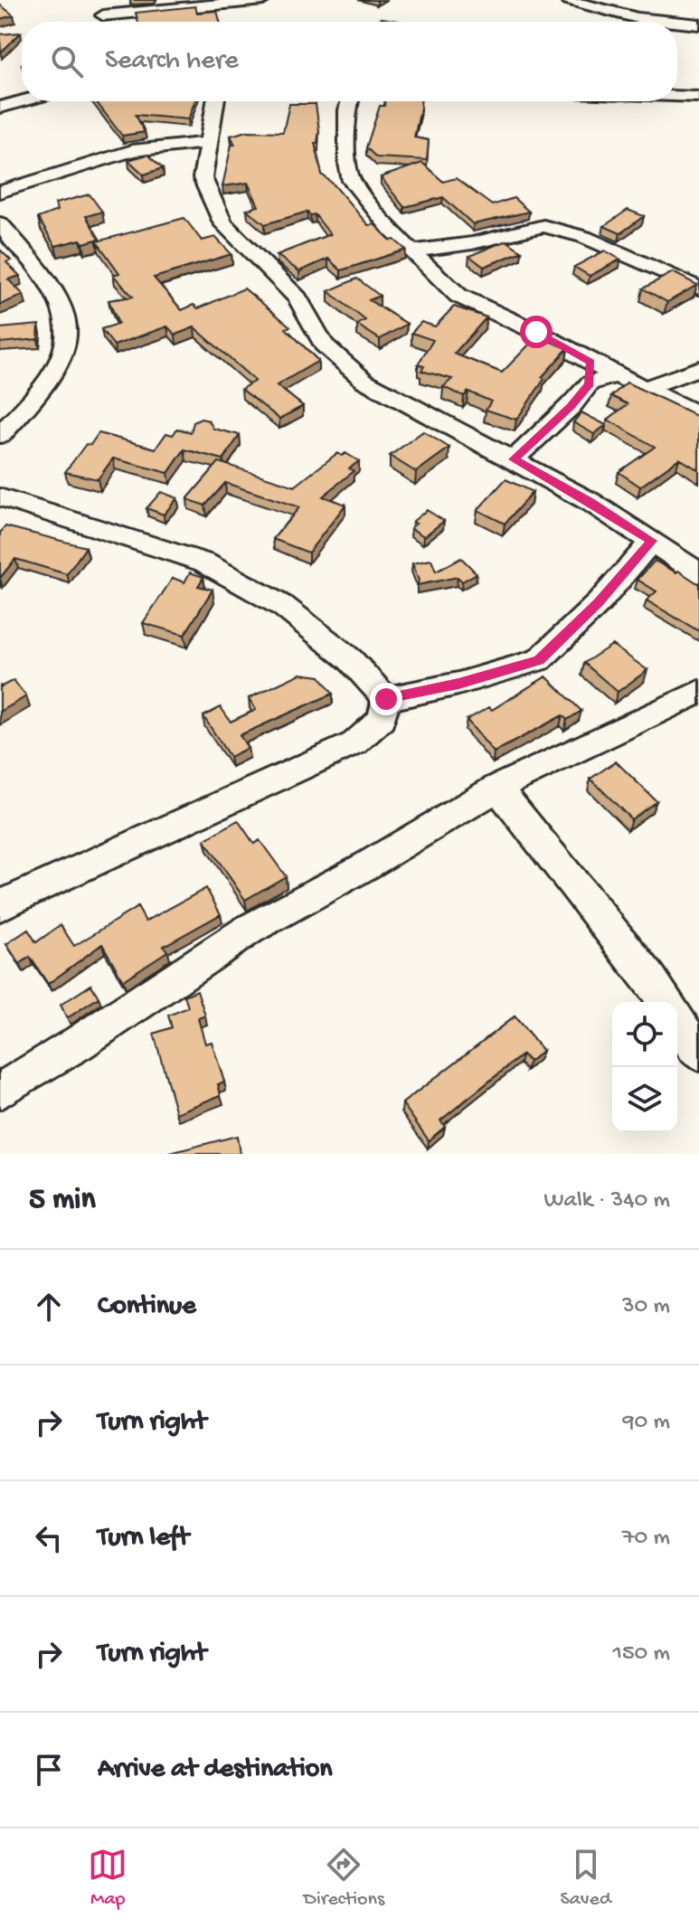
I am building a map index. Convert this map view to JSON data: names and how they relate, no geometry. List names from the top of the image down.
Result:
{
  "page": {
    "search": "Search here",
    "heading": ["5 min", "Walk · 340 m"],
    "list": [
      ["Continue", "30 m"],
      ["Turn right", "90 m"],
      ["Turn left", "70 m"],
      ["Turn right", "150 m"],
      "Arrive at destination"
    ],
    "nav": ["Map", "Directions", "Saved"]
  }
}
